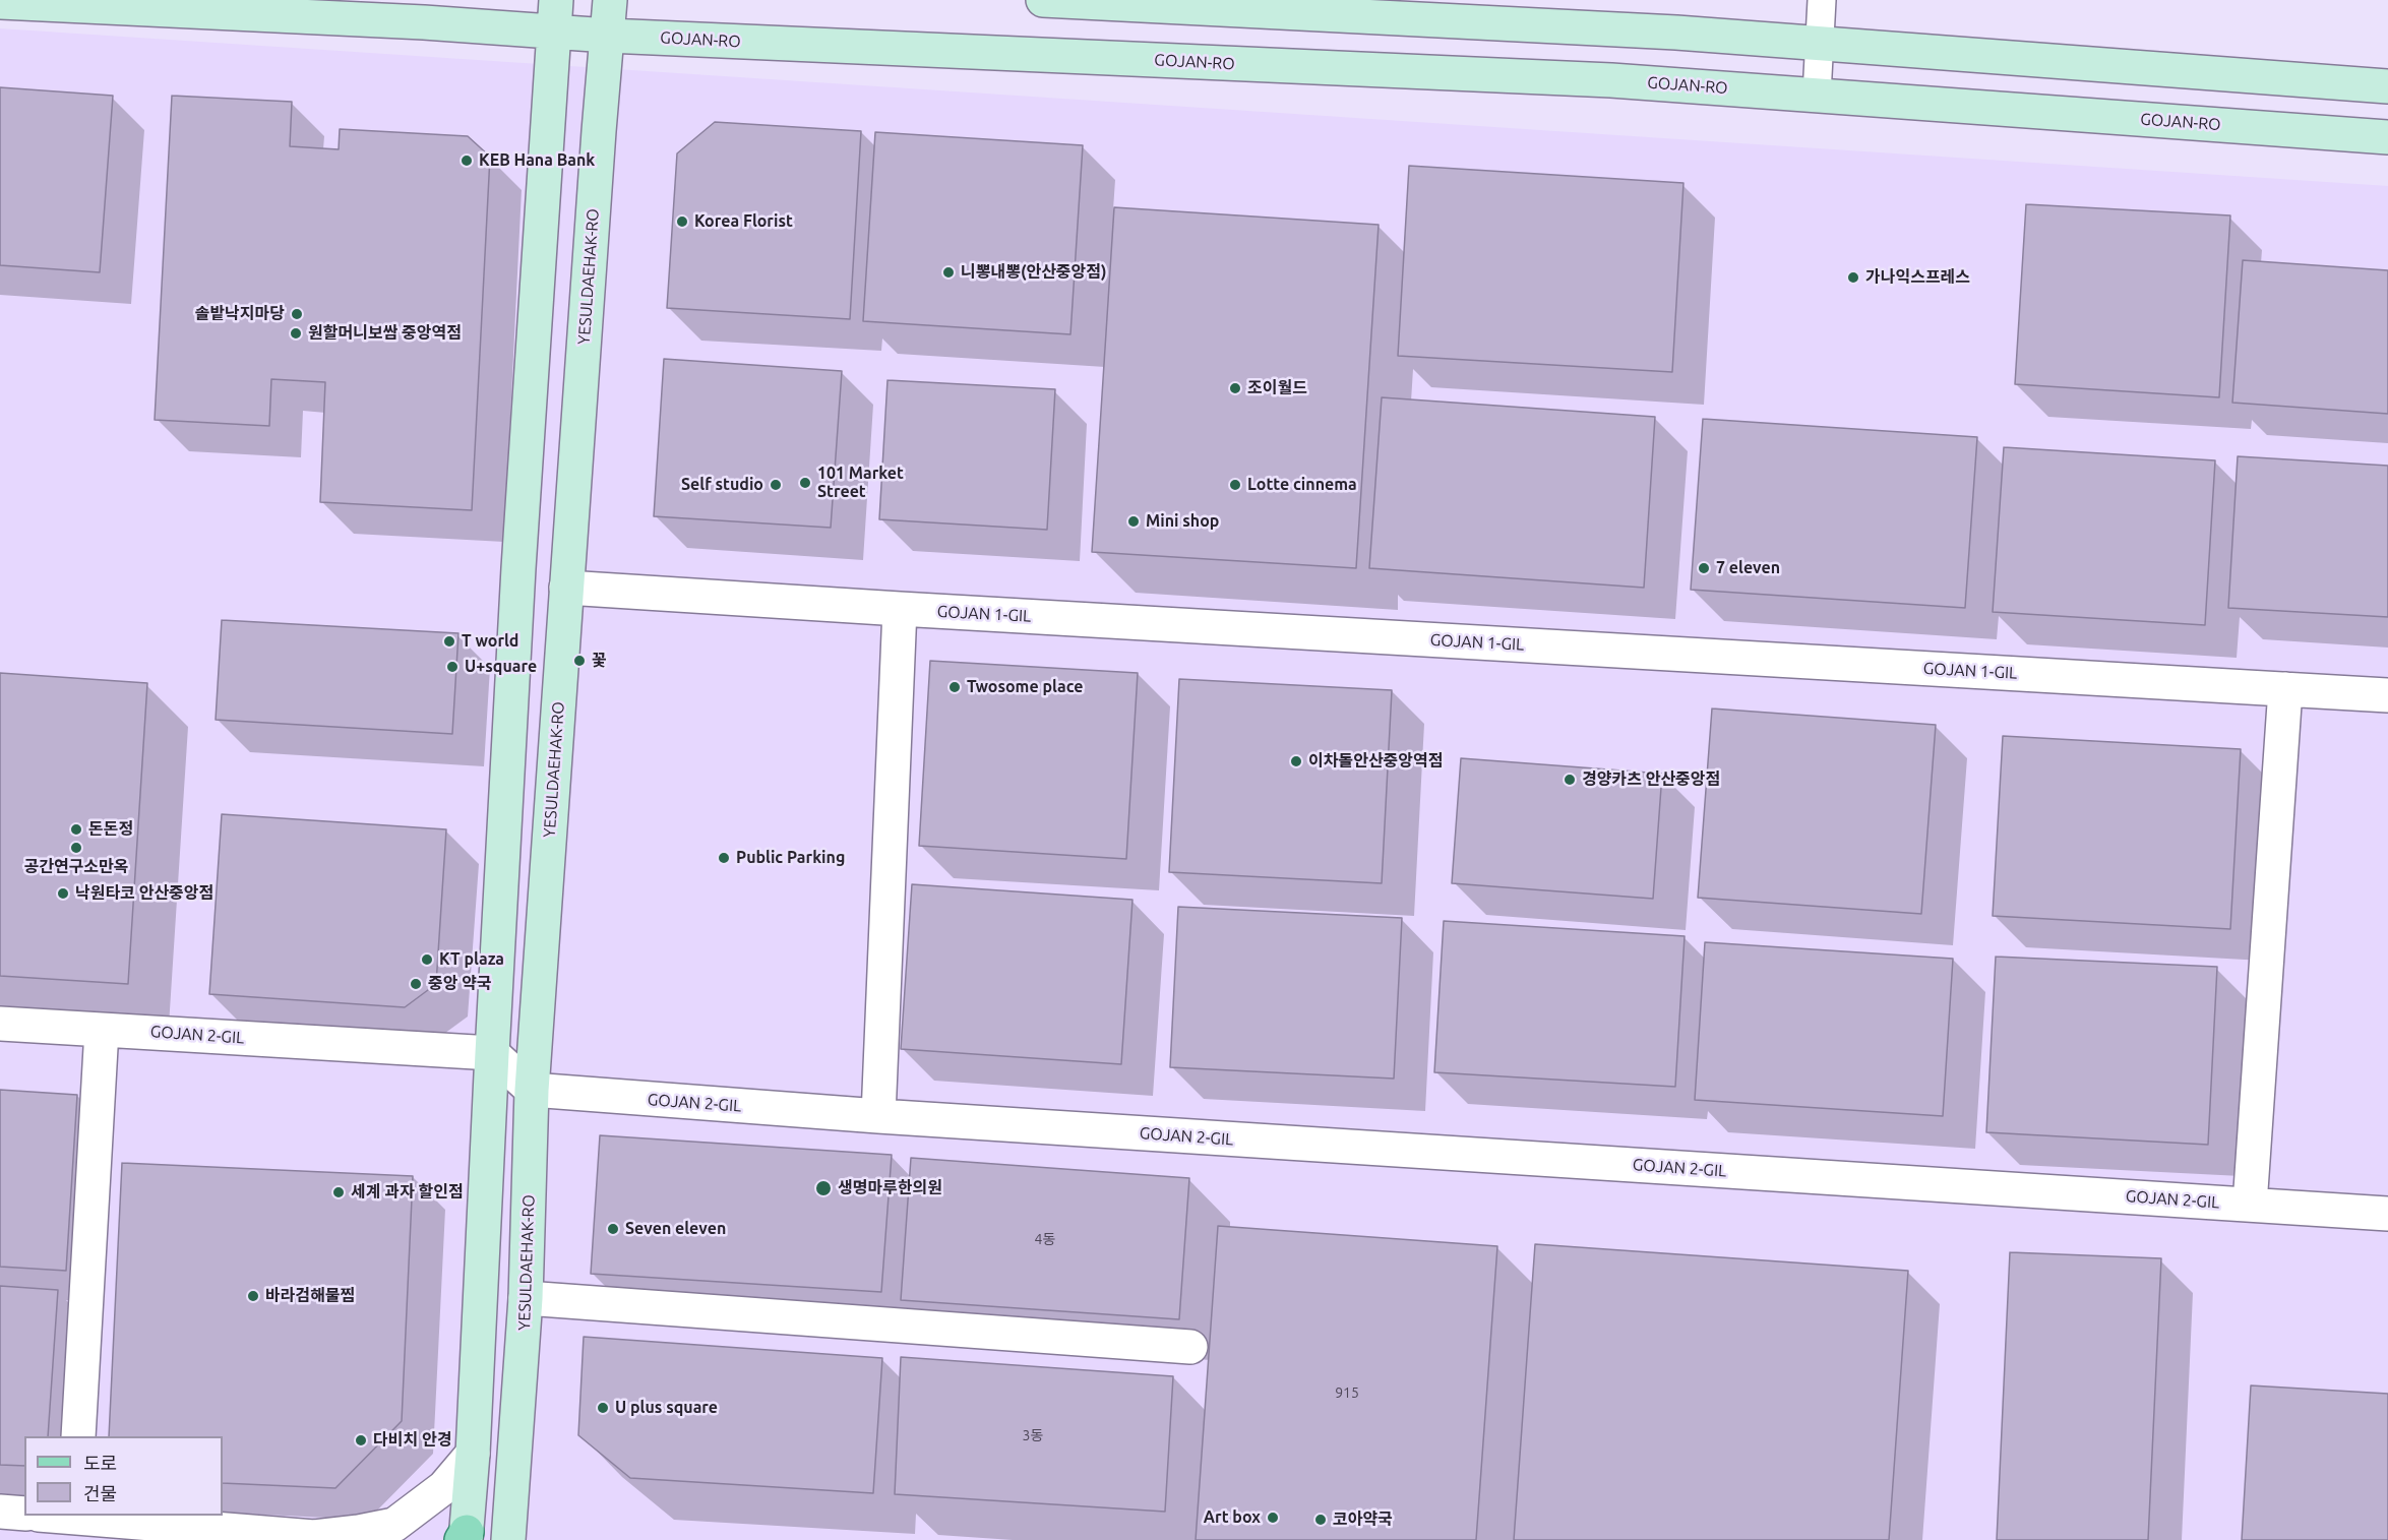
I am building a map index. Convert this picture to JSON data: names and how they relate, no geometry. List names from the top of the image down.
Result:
{
  "streets": {
    "street": [
      "GOJAN-RO",
      "YESULDAEHAK-RO",
      "GOJAN 1-GIL",
      "GOJAN 2-GIL"
    ]
  },
  "crossings": [
    ["GOJAN-RO", "YESULDAEHAK-RO"],
    ["YESULDAEHAK-RO", "GOJAN 1-GIL"],
    ["YESULDAEHAK-RO", "GOJAN 2-GIL"]
  ],
  "places": [
    "KEB Hana Bank",
    "Korea Florist",
    "니뽕내뽕(안산중앙점)",
    "가나익스프레스",
    "솔밭낙지마당",
    "원할머니보쌈 중앙역점",
    "조이월드",
    "101 Market Street",
    "Self studio",
    "Lotte cinnema",
    "Mini shop",
    "7 eleven",
    "T world",
    "꽃",
    "U+square",
    "Twosome place",
    "이차돌안산중앙역점",
    "경양카츠 안산중앙점",
    "돈돈정",
    "공간연구소만옥",
    "Public Parking",
    "낙원타코 안산중앙점",
    "KT plaza",
    "중앙 약국",
    "생명마루한의원",
    "세계 과자 할인점",
    "Seven eleven",
    "바라검해물찜",
    "U plus square",
    "다비치 안경",
    "Art box",
    "코아약국"
  ],
  "house_numbers": ["4동", "915", "3동"],
  "legend": ["도로", "건물"]
}
